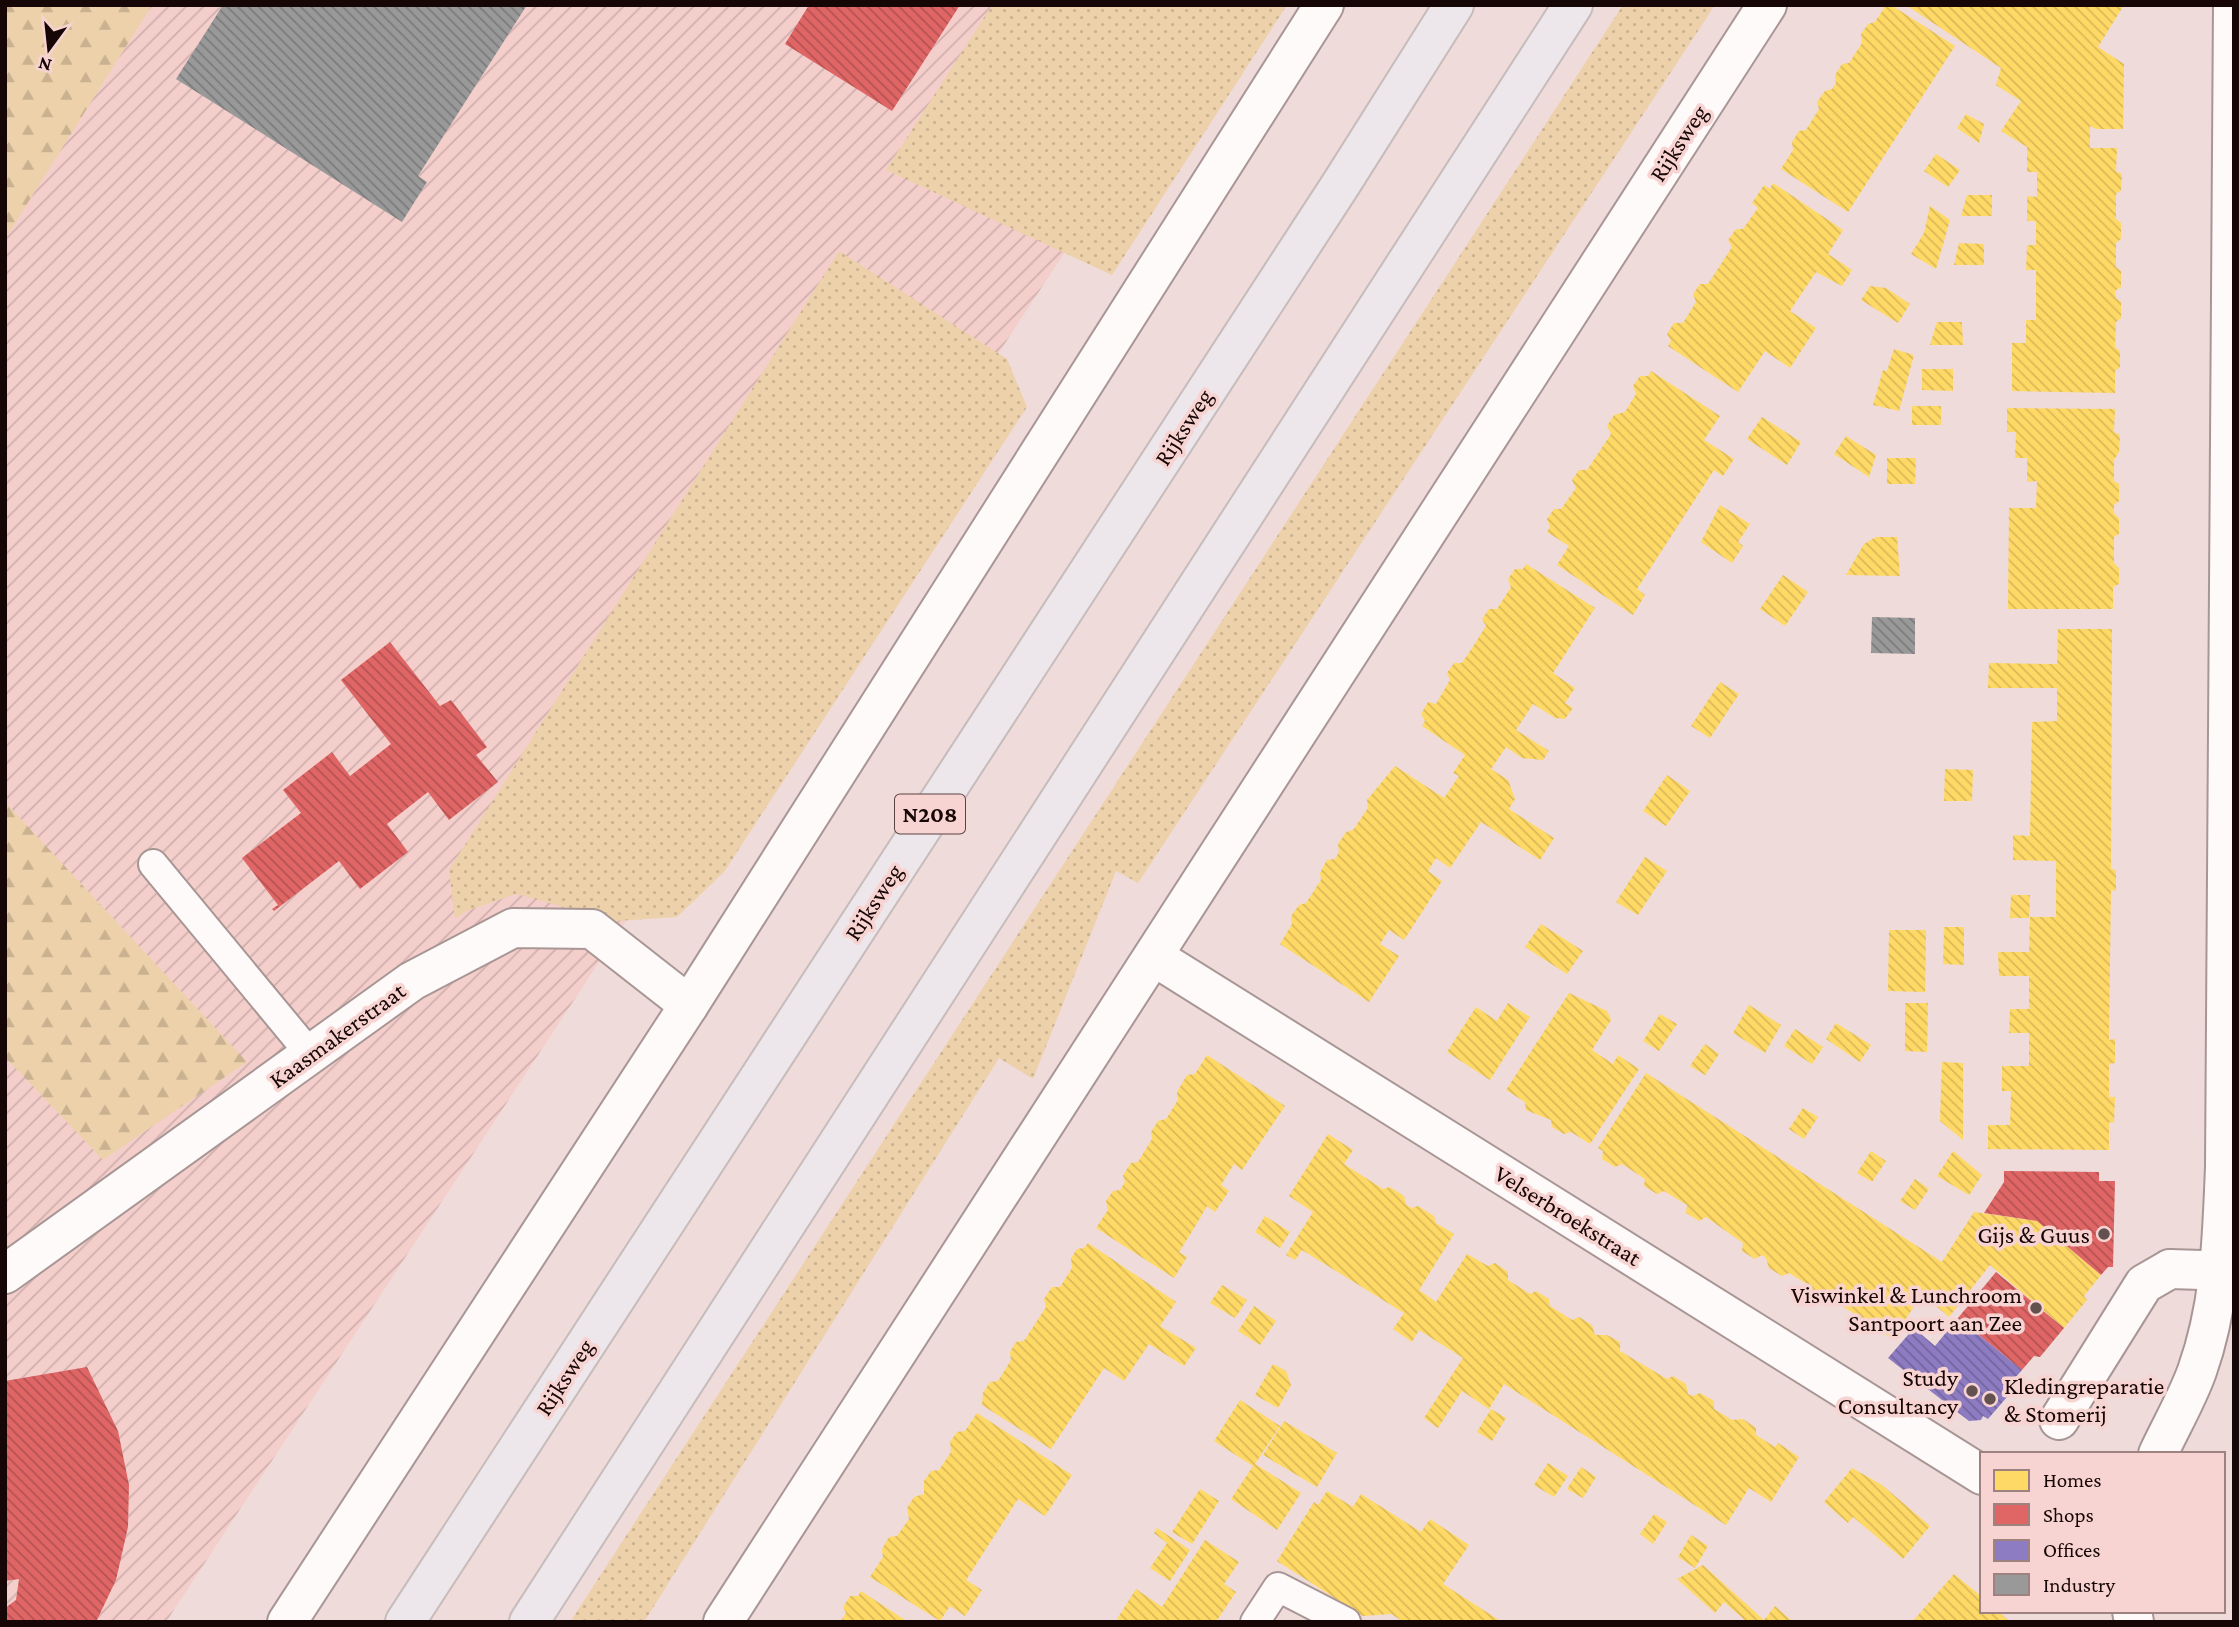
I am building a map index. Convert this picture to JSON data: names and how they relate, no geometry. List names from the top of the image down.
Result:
{
  "streets": {
    "main road": ["Rijksweg", "N208"],
    "street": ["Kaasmakerstraat", "Velserbroekstraat"]
  },
  "crossings": [
    ["Rijksweg", "Velserbroekstraat"]
  ],
  "places": [
    "Gijs & Guus",
    "Viswinkel & Lunchroom Santpoort aan Zee",
    "Study Consultancy",
    "Kledingreparatie & Stomerij"
  ],
  "legend": [
    "Homes",
    "Shops",
    "Offices",
    "Industry"
  ],
  "north": "bottom"
}
